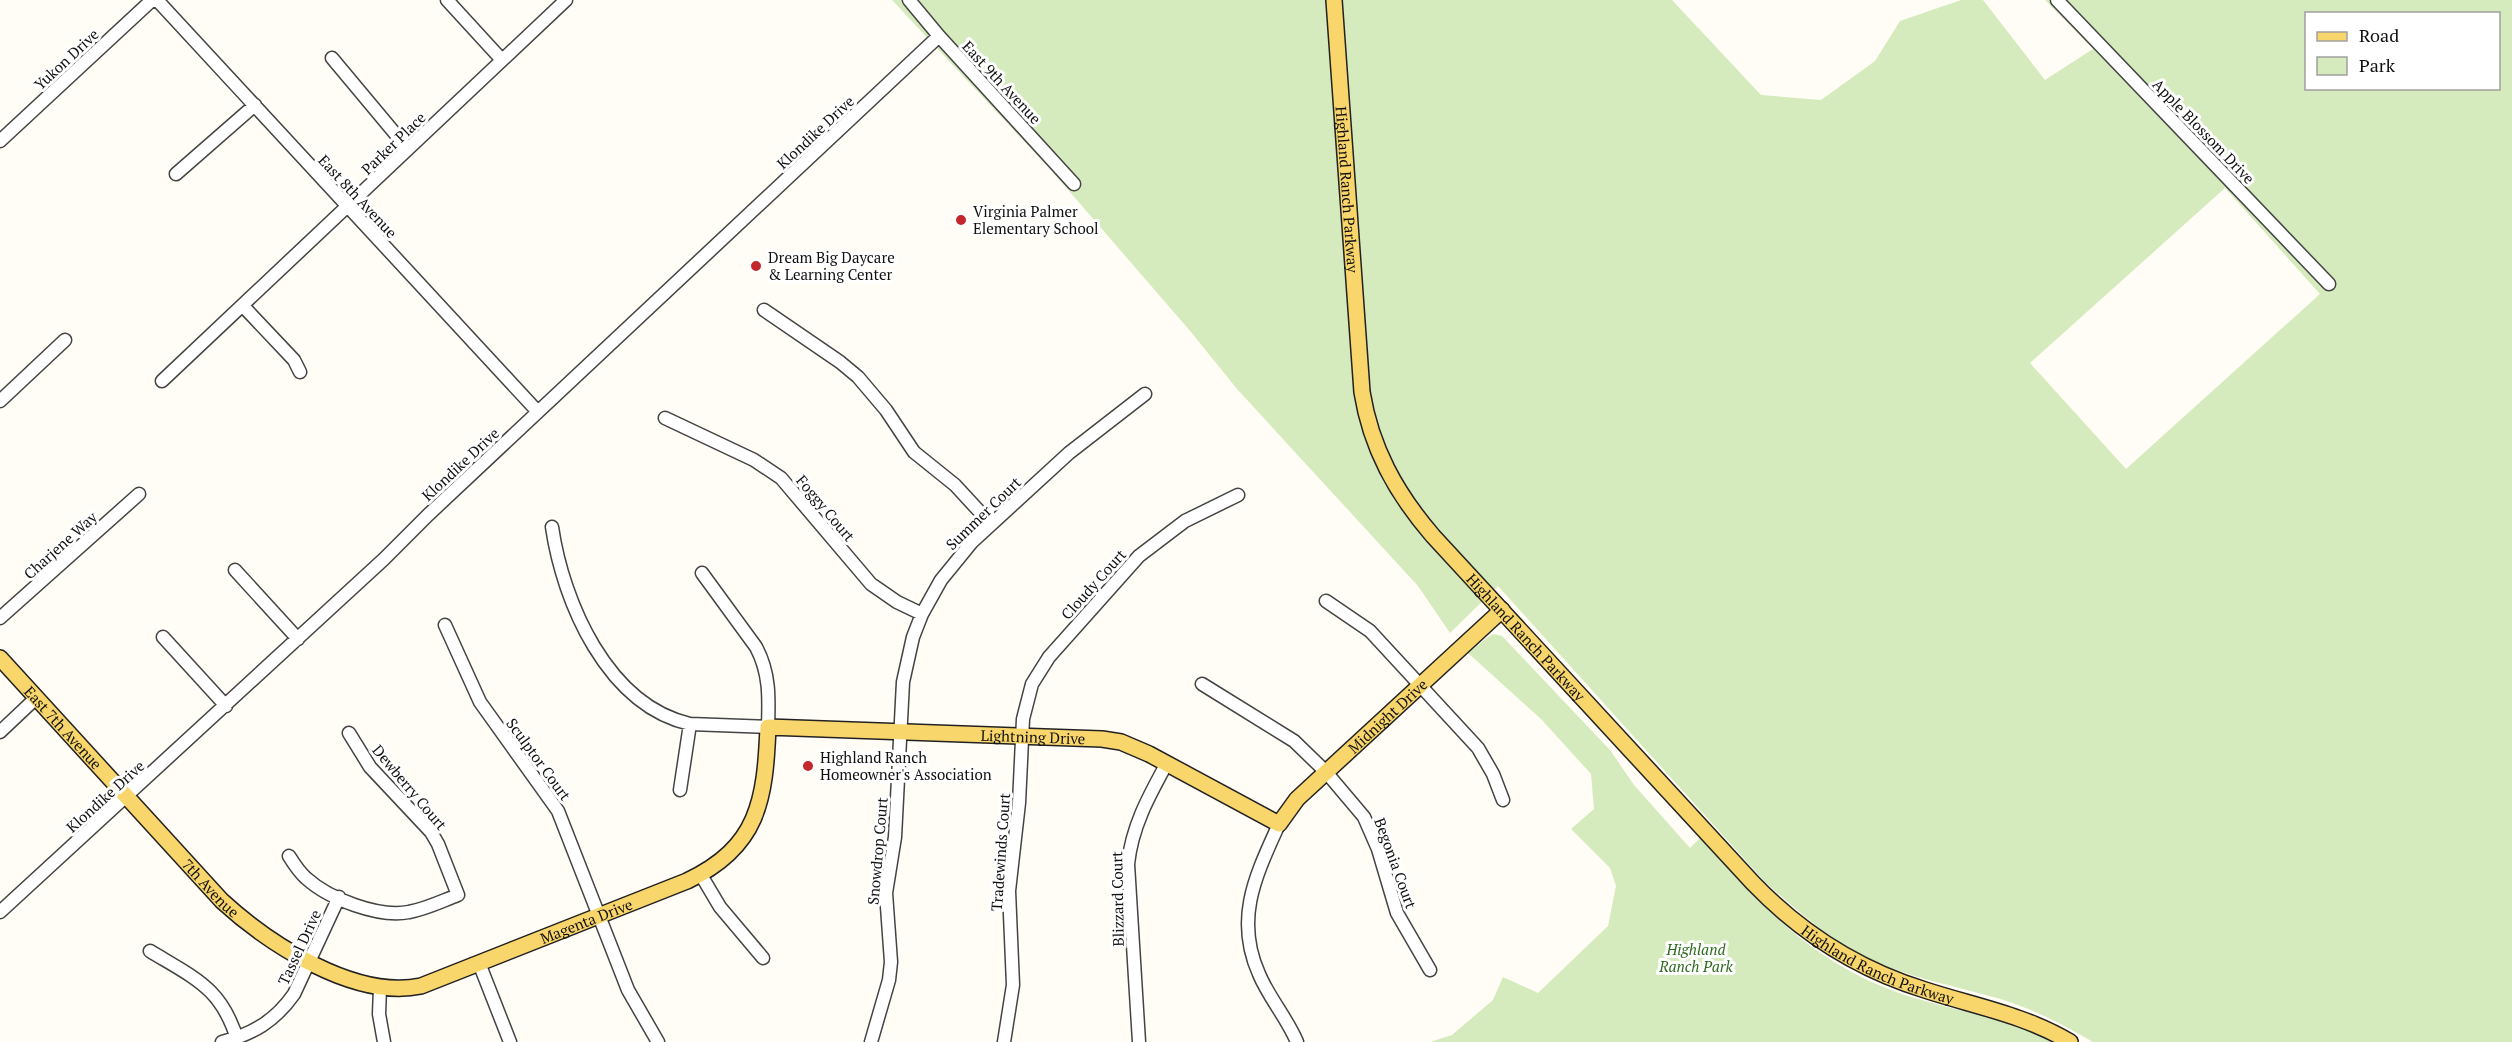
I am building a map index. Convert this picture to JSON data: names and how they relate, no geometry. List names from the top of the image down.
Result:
{
  "streets": {
    "main road": [
      "Highland Ranch Parkway",
      "Midnight Drive",
      "East 7th Avenue",
      "Lightning Drive",
      "7th Avenue",
      "Magenta Drive"
    ],
    "street": [
      "Yukon Drive",
      "East 9th Avenue",
      "Apple Blossom Drive",
      "Klondike Drive",
      "Parker Place",
      "East 8th Avenue",
      "Foggy Court",
      "Summer Court",
      "Charjene Way",
      "Cloudy Court",
      "Sculptor Court",
      "Dewberry Court",
      "Snowdrop Court",
      "Tradewinds Court",
      "Begonia Court",
      "Blizzard Court",
      "Tassel Drive"
    ]
  },
  "crossings": [
    ["East 9th Avenue", "Klondike Drive"],
    ["Klondike Drive", "East 8th Avenue"],
    ["Klondike Drive", "East 7th Avenue"],
    ["Klondike Drive", "7th Avenue"],
    ["Parker Place", "East 8th Avenue"],
    ["Highland Ranch Parkway", "Midnight Drive"],
    ["Foggy Court", "Summer Court"],
    ["Summer Court", "Lightning Drive"],
    ["Summer Court", "Snowdrop Court"],
    ["Cloudy Court", "Lightning Drive"],
    ["Cloudy Court", "Tradewinds Court"],
    ["Midnight Drive", "Lightning Drive"],
    ["Midnight Drive", "Begonia Court"],
    ["East 7th Avenue", "7th Avenue"],
    ["Lightning Drive", "Snowdrop Court"],
    ["Lightning Drive", "Tradewinds Court"],
    ["Lightning Drive", "Blizzard Court"],
    ["Lightning Drive", "Magenta Drive"],
    ["Sculptor Court", "Magenta Drive"],
    ["Dewberry Court", "Tassel Drive"],
    ["7th Avenue", "Magenta Drive"],
    ["7th Avenue", "Tassel Drive"],
    ["Magenta Drive", "Tassel Drive"]
  ],
  "parks": ["Highland Ranch Park"],
  "places": ["Virginia Palmer Elementary School", "Dream Big Daycare & Learning Center", "Highland Ranch Homeowner's Association"],
  "legend": ["Road", "Park"]
}
